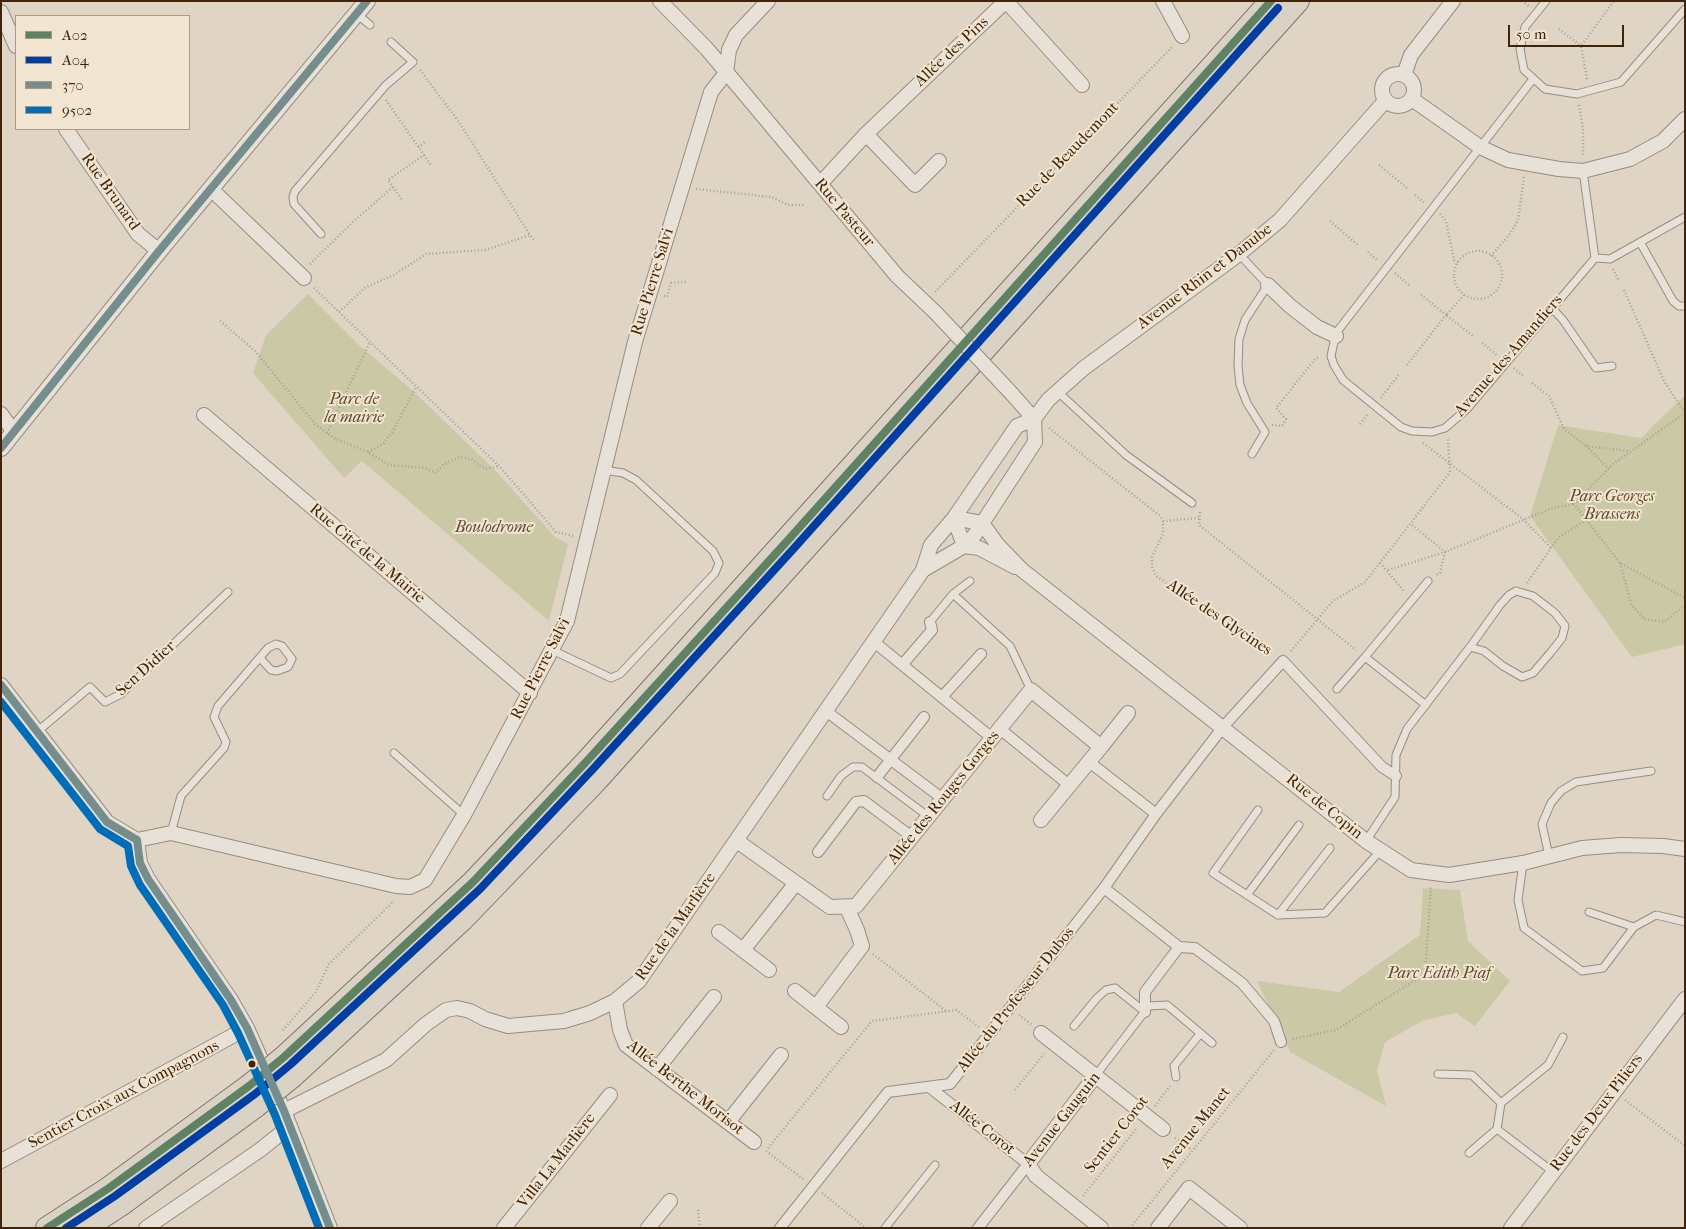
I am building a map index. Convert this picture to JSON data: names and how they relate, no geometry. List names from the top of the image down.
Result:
{
  "streets": {
    "street": [
      "Allée des Pins",
      "Rue Brunard",
      "Rue Pasteur",
      "Avenue Rhin et Danube",
      "Rue Pierre Salvi",
      "Rue Cité de la Mairie",
      "Allée des Glycines",
      "Allée des Rouges Gorges",
      "Rue de Copin",
      "Rue de la Marlière",
      "Allée du Professeur Dubos",
      "Allée Berthe Morisot",
      "Sentier Croix aux Compagnons",
      "Rue des Deux Piliers",
      "Avenue Gauguin",
      "Allée Corot",
      "Villa La Marlière"
    ],
    "lane": ["Avenue des Amandiers", "Sen Didier"],
    "path": ["Rue de Beaudemont", "Avenue Manet", "Sentier Corot"]
  },
  "crossings": [
    ["Allée des Pins", "Rue Pasteur"],
    ["Rue de Beaudemont", "Rue Pasteur"],
    ["Rue Pasteur", "Avenue Rhin et Danube"],
    ["Rue Pasteur", "Rue Pierre Salvi"],
    ["Rue Pasteur", "Rue de la Marlière"],
    ["Avenue Rhin et Danube", "Rue de la Marlière"],
    ["Rue Pierre Salvi", "Rue Cité de la Mairie"],
    ["Allée des Glycines", "Allée du Professeur Dubos"],
    ["Rue de Copin", "Rue de la Marlière"],
    ["Rue de Copin", "Allée du Professeur Dubos"],
    ["Rue de la Marlière", "Allée Berthe Morisot"],
    ["Allée du Professeur Dubos", "Allée Corot"],
    ["Avenue Gauguin", "Allée Corot"],
    ["Allée Corot", "Sentier Corot"]
  ],
  "parks": [
    "Parc de la mairie",
    "Parc Georges Brassens",
    "Boulodrome",
    "Parc Edith Piaf"
  ],
  "lines": [
    "transit line A02",
    "transit line 370",
    "transit line A04",
    "transit line 9502"
  ],
  "legend": [
    "A02",
    "A04",
    "370",
    "9502"
  ],
  "scale_bar": "50 m"
}
